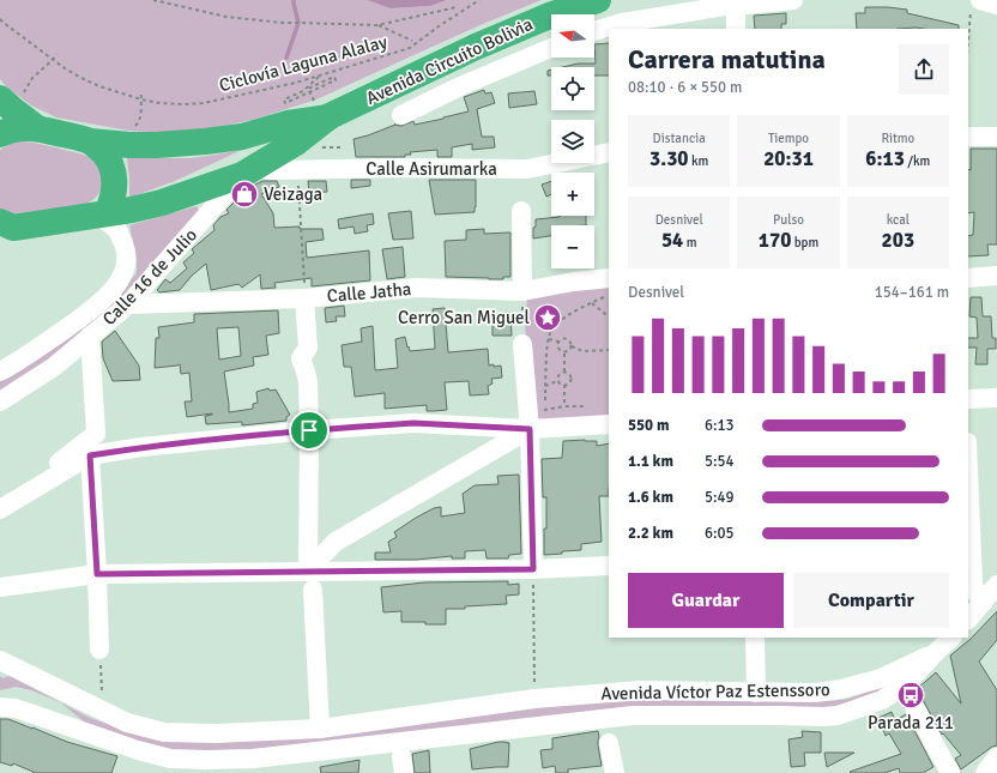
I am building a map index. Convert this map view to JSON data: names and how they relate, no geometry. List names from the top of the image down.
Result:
{
  "streets": {
    "highway": ["Avenida Circuito Bolivia"],
    "street": [
      "Calle Asirumarka",
      "Calle 16 de Julio",
      "Calle Jatha",
      "Avenida Víctor Paz Estenssoro"
    ],
    "path": ["Ciclovía Laguna Alalay"]
  },
  "crossings": [
    ["Avenida Circuito Bolivia", "Calle Asirumarka"],
    ["Avenida Circuito Bolivia", "Calle 16 de Julio"],
    ["Calle Asirumarka", "Calle 16 de Julio"],
    ["Calle 16 de Julio", "Calle Jatha"]
  ],
  "places": {
    "shop": ["Veizaga"],
    "place": ["Cerro San Miguel"],
    "bus stop": ["Parada 211"]
  },
  "north": "left",
  "page": {
    "map_buttons": ["+", "−"],
    "heading": ["Carrera matutina", "08:10 · 6 × 550 m"],
    "stats": [
      ["Distancia", "3.30 km"],
      ["Tiempo", "20:31"],
      ["Ritmo", "6:13 /km"],
      ["Desnivel", "54 m"],
      ["Pulso", "170 bpm"],
      ["kcal", "203"]
    ],
    "chart": ["Desnivel", "154–161 m"],
    "list": [
      {
        "name": "550 m",
        "note": "6:13"
      },
      {
        "name": "1.1 km",
        "note": "5:54"
      },
      {
        "name": "1.6 km",
        "note": "5:49"
      },
      {
        "name": "2.2 km",
        "note": "6:05"
      }
    ],
    "buttons": ["Guardar", "Compartir"]
  }
}
